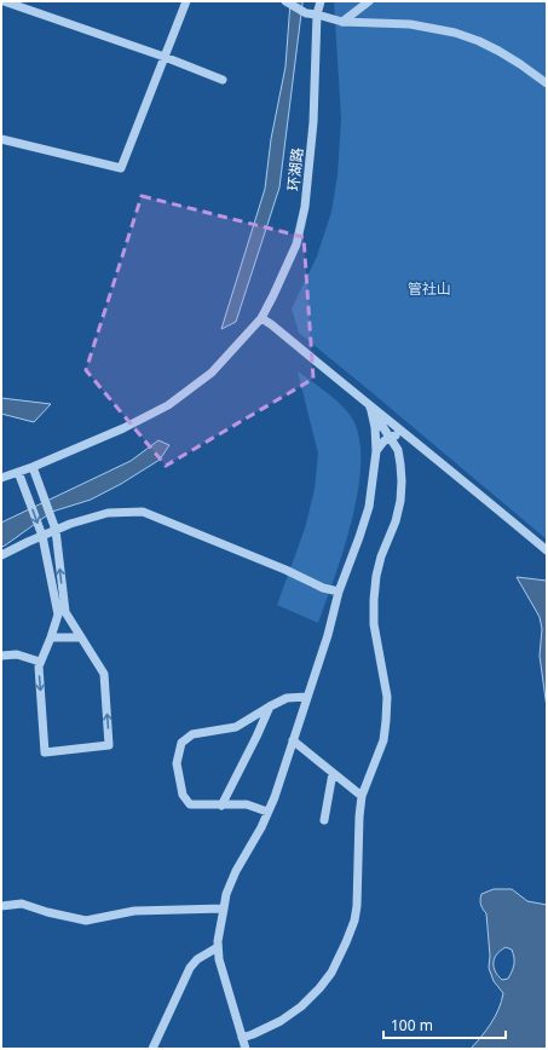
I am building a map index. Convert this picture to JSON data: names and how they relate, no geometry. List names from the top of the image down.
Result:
{
  "streets": {
    "street": ["环湖路"]
  },
  "parks": ["管社山"],
  "scale_bar": "100 m"
}
